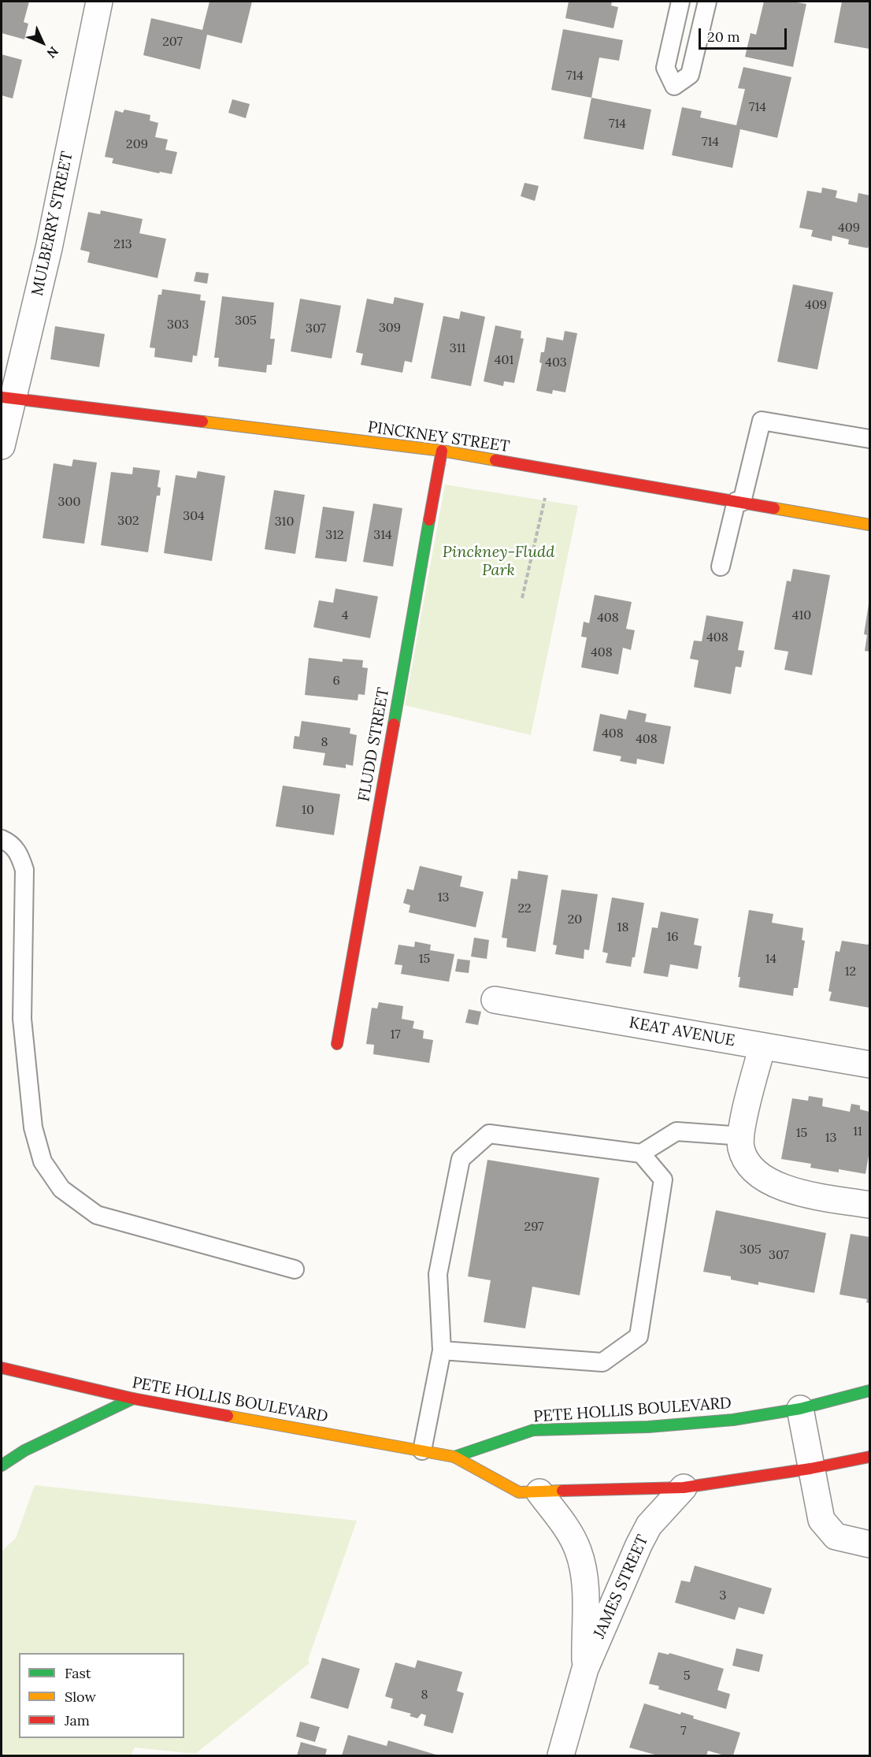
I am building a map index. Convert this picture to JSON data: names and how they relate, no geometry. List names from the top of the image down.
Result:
{
  "streets": {
    "main road": ["PINCKNEY STREET", "FLUDD STREET", "PETE HOLLIS BOULEVARD"],
    "street": ["MULBERRY STREET", "KEAT AVENUE", "JAMES STREET"]
  },
  "crossings": [
    ["MULBERRY STREET", "PINCKNEY STREET"],
    ["PINCKNEY STREET", "FLUDD STREET"],
    ["PETE HOLLIS BOULEVARD", "JAMES STREET"]
  ],
  "parks": ["Pinckney-Fludd Park"],
  "house_numbers": [
    "207",
    "714",
    "714",
    "714",
    "714",
    "209",
    "409",
    "213",
    "409",
    "305",
    "303",
    "309",
    "307",
    "311",
    "401",
    "403",
    "300",
    "304",
    "302",
    "310",
    "312",
    "314",
    "4",
    "410",
    "408",
    "408",
    "408",
    "6",
    "408",
    "408",
    "8",
    "10",
    "13",
    "22",
    "20",
    "18",
    "16",
    "15",
    "14",
    "12",
    "17",
    "11",
    "15",
    "13",
    "297",
    "305",
    "307",
    "3",
    "5",
    "8",
    "7"
  ],
  "legend": ["Fast", "Slow", "Jam"],
  "scale_bar": "20 m",
  "north": "bottom right"
}
